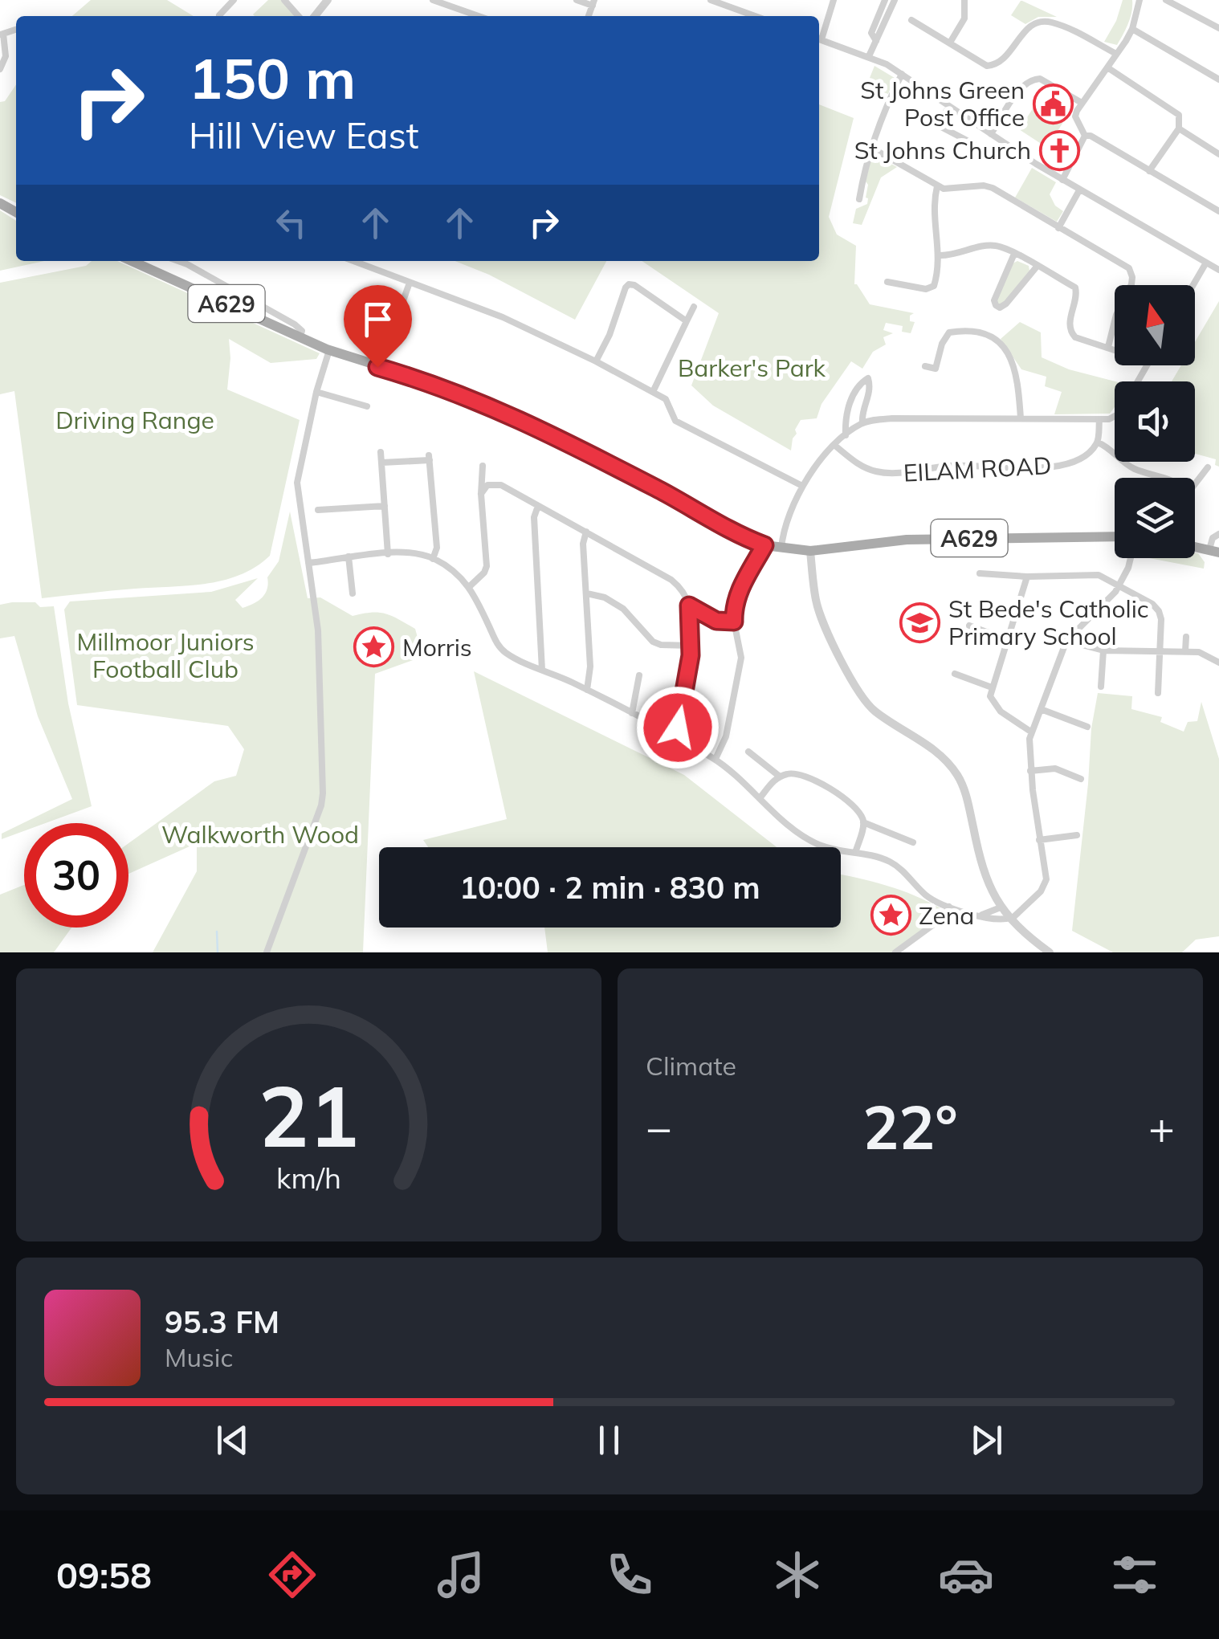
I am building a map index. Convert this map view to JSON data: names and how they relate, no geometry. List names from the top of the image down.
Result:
{
  "streets": {
    "main road": ["A629"],
    "street": ["EILAM ROAD"]
  },
  "parks": [
    "Barker's Park",
    "Driving Range",
    "Millmoor Juniors Football Club",
    "Walkworth Wood"
  ],
  "places": {
    "public building": ["St Johns Green Post Office"],
    "church": ["St Johns Church"],
    "school or university": ["St Bede's Catholic Primary School"],
    "place": ["Morris", "Zena"]
  },
  "north": "top",
  "page": {
    "turn": ["150 m", "Hill View East"],
    "limit": "30",
    "trip": "10:00 · 2 min · 830 m",
    "tile": "Climate",
    "heat": ["−", "22°", "+"],
    "song": ["95.3 FM", "Music"],
    "tabs": "09:58",
    "gauge": ["21", "km/h"]
  }
}
